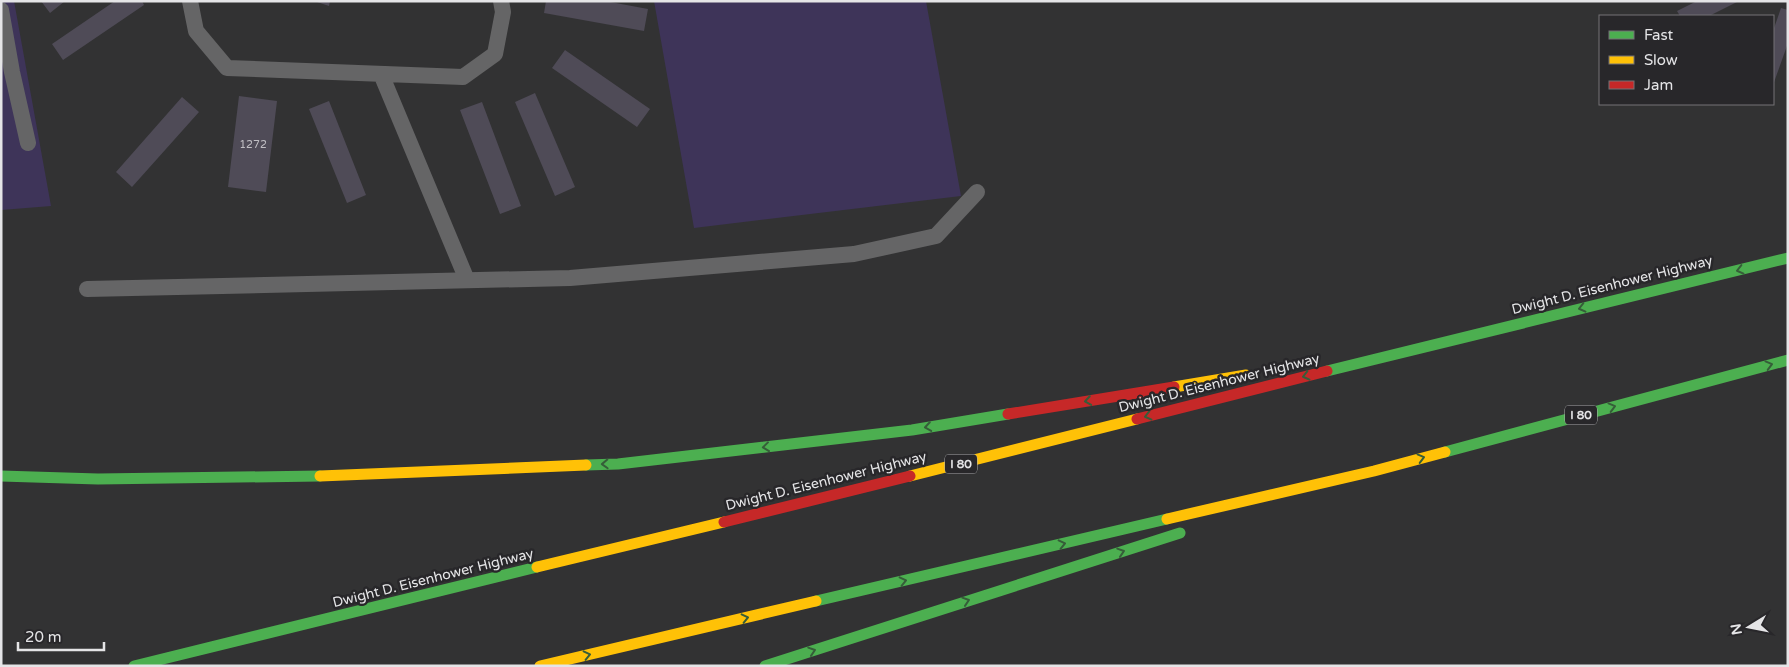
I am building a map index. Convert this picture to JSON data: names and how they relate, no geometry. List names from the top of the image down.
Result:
{
  "streets": {
    "highway": ["Dwight D. Eisenhower Highway", "I 80"]
  },
  "house_numbers": ["1272"],
  "legend": ["Fast", "Slow", "Jam"],
  "scale_bar": "20 m",
  "north": "left"
}
